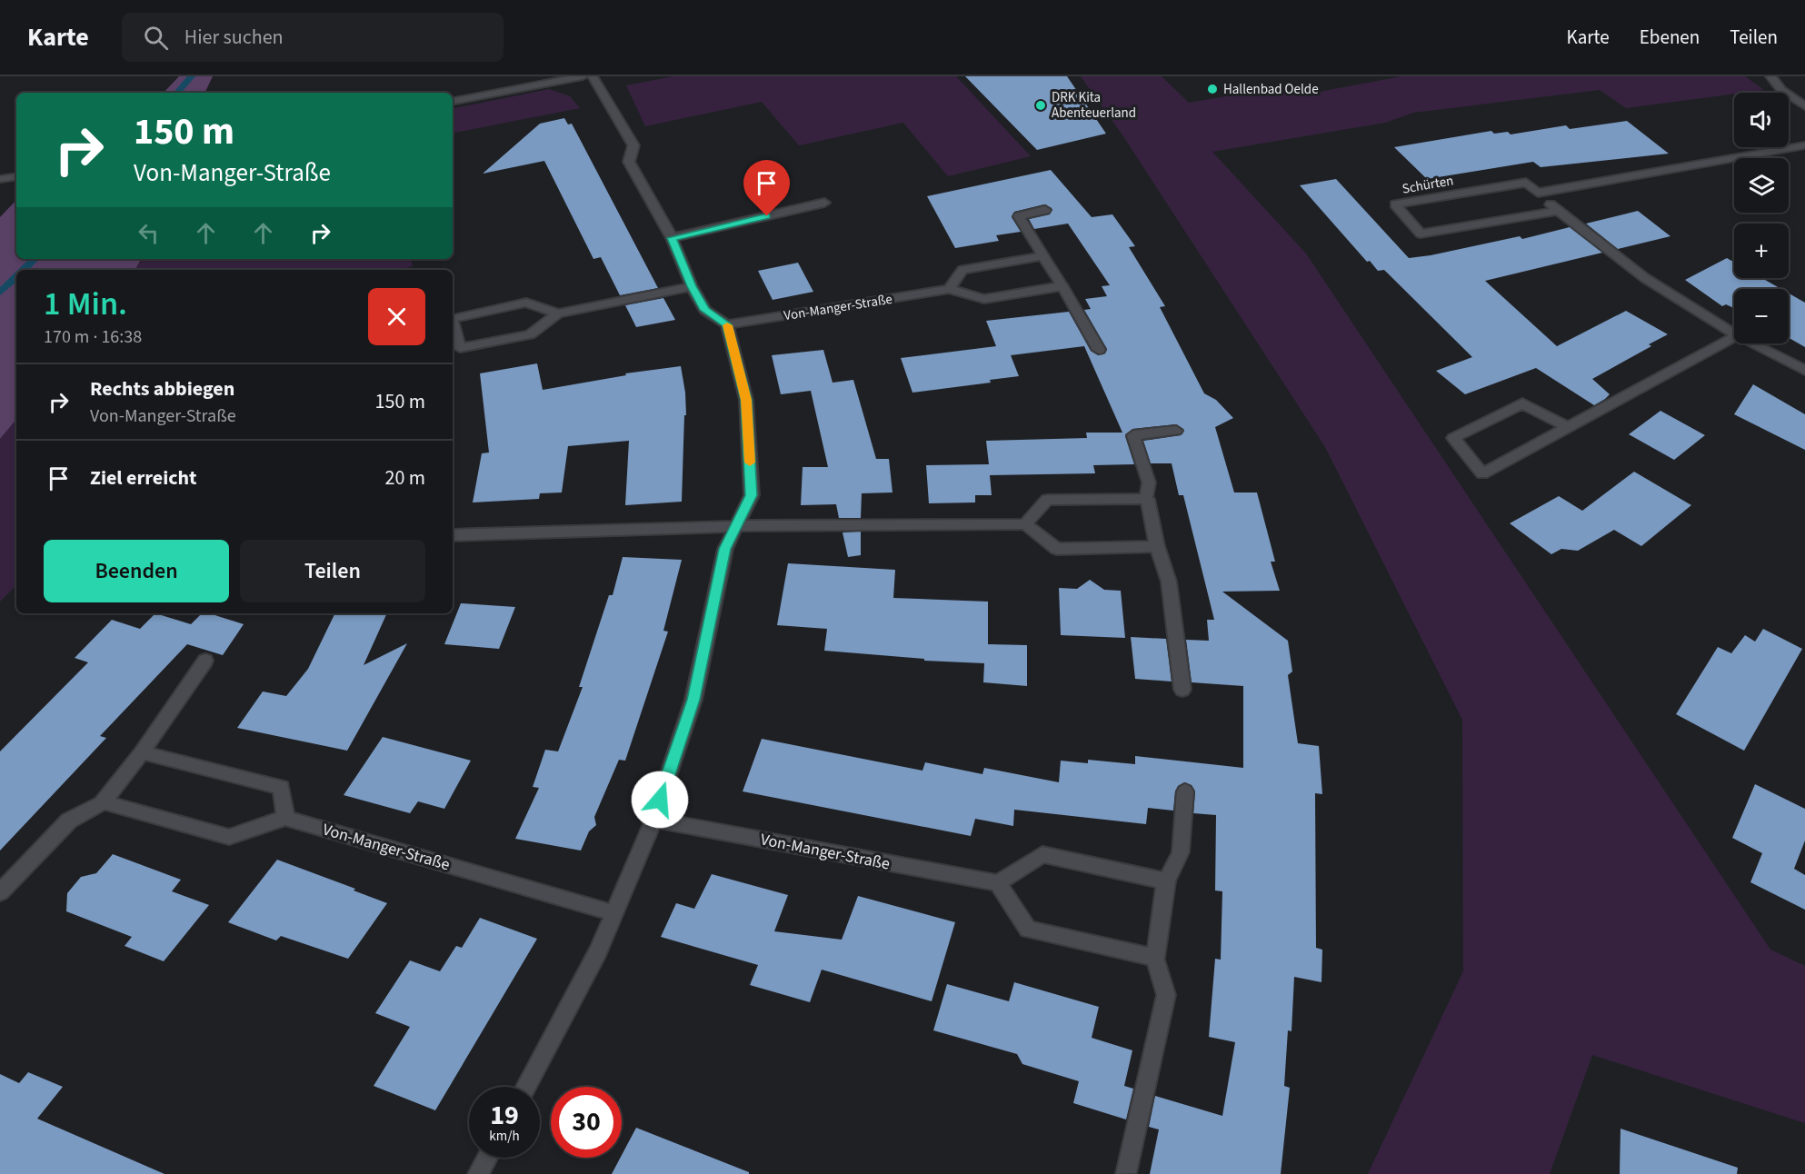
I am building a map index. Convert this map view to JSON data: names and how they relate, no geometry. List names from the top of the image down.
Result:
{
  "streets": {
    "street": ["Schürten", "Von-Manger-Straße"]
  },
  "places": ["Hallenbad Oelde", "DRK Kita Abenteuerland"],
  "page": {
    "header": "Karte",
    "search": "Hier suchen",
    "nav": ["Karte", "Ebenen", "Teilen"],
    "map_buttons": ["+", "−"],
    "turn": ["150 m", "Von-Manger-Straße"],
    "heading": ["1 Min.", "170 m · 16:38"],
    "list": [
      {
        "name": "Rechts abbiegen",
        "note": "Von-Manger-Straße",
        "value": "150 m"
      },
      {
        "name": "Ziel erreicht",
        "value": "20 m"
      }
    ],
    "buttons": ["Beenden", "Teilen"],
    "speed": "19 km/h",
    "limit": "30"
  }
}
